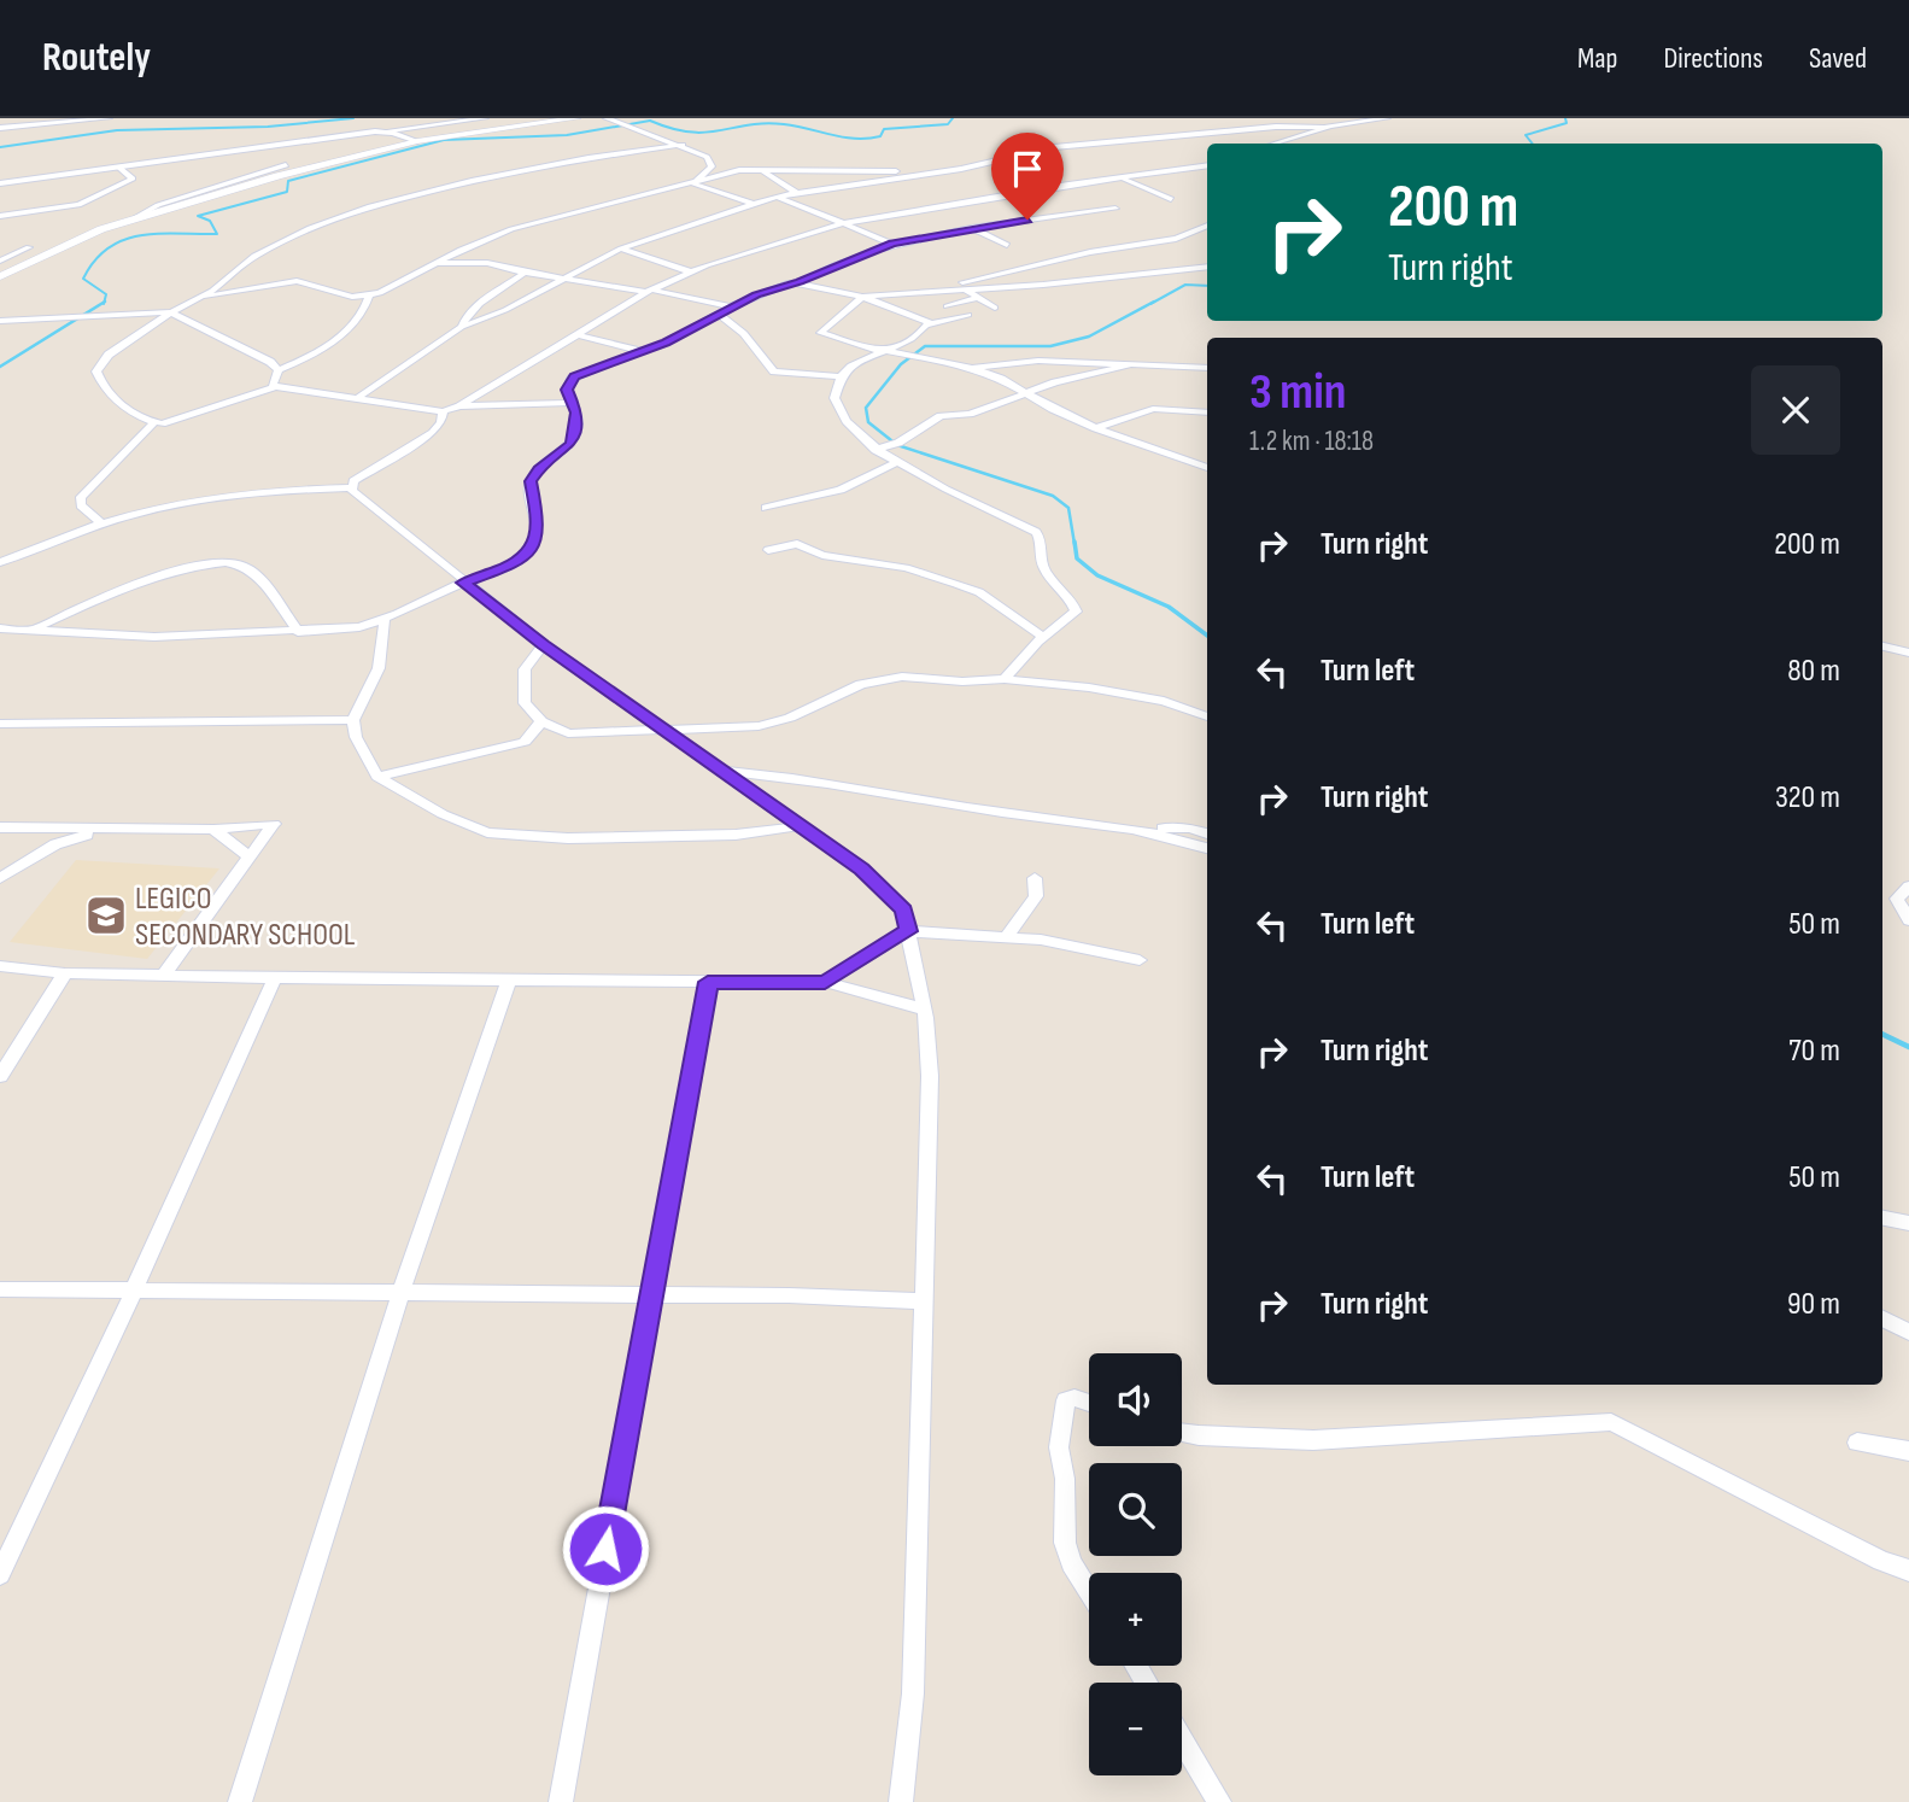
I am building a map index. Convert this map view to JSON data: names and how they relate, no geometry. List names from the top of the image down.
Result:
{
  "places": {
    "school or university": ["LEGICO SECONDARY SCHOOL"]
  },
  "page": {
    "header": "Routely",
    "nav": ["Map", "Directions", "Saved"],
    "turn": ["200 m", "Turn right"],
    "heading": ["3 min", "1.2 km · 18:18"],
    "list": [
      {
        "name": "Turn right",
        "value": "200 m"
      },
      {
        "name": "Turn left",
        "value": "80 m"
      },
      {
        "name": "Turn right",
        "value": "320 m"
      },
      {
        "name": "Turn left",
        "value": "50 m"
      },
      {
        "name": "Turn right",
        "value": "70 m"
      },
      {
        "name": "Turn left",
        "value": "50 m"
      },
      {
        "name": "Turn right",
        "value": "90 m"
      }
    ],
    "map_buttons": ["+", "−"]
  }
}
